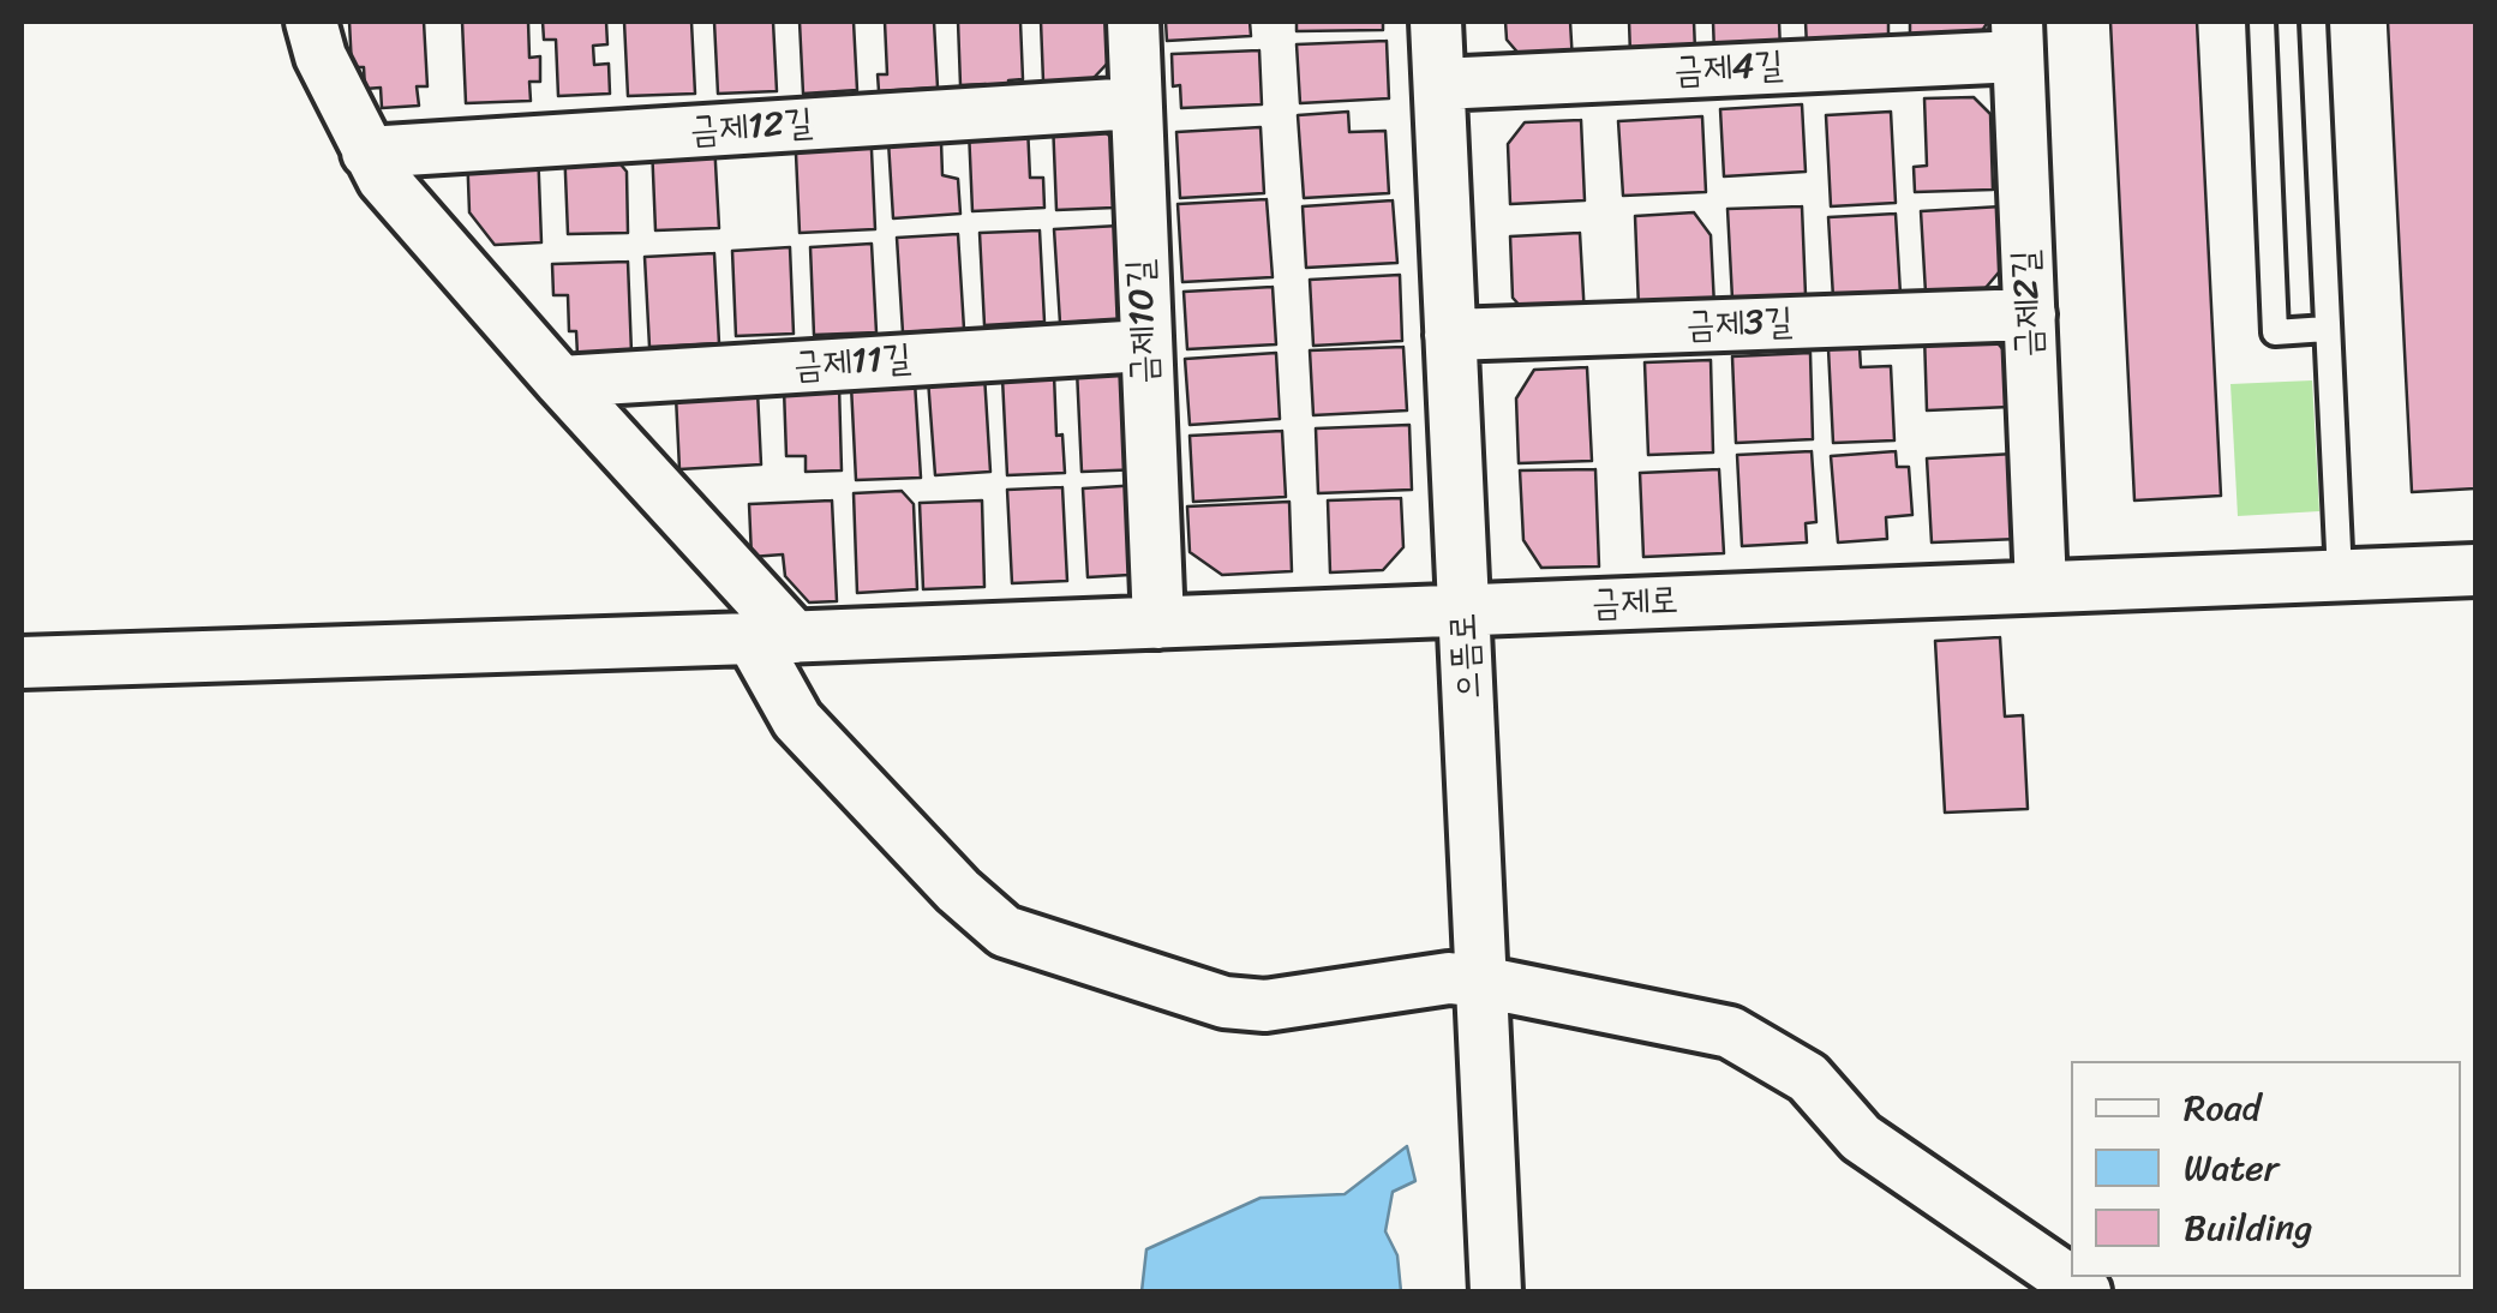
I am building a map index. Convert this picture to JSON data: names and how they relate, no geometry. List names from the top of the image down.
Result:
{
  "streets": {
    "street": [
      "금제4길",
      "금제12길",
      "금제2길",
      "금제10길",
      "금제3길",
      "금제11길",
      "금제로",
      "으뜸로"
    ]
  },
  "crossings": [
    ["금제4길", "금제2길"],
    ["금제4길", "으뜸로"],
    ["금제12길", "금제10길"],
    ["금제2길", "금제3길"],
    ["금제2길", "금제로"],
    ["금제10길", "금제11길"],
    ["금제10길", "금제로"],
    ["금제3길", "으뜸로"],
    ["금제로", "으뜸로"]
  ],
  "legend": ["Road", "Water", "Building"]
}
